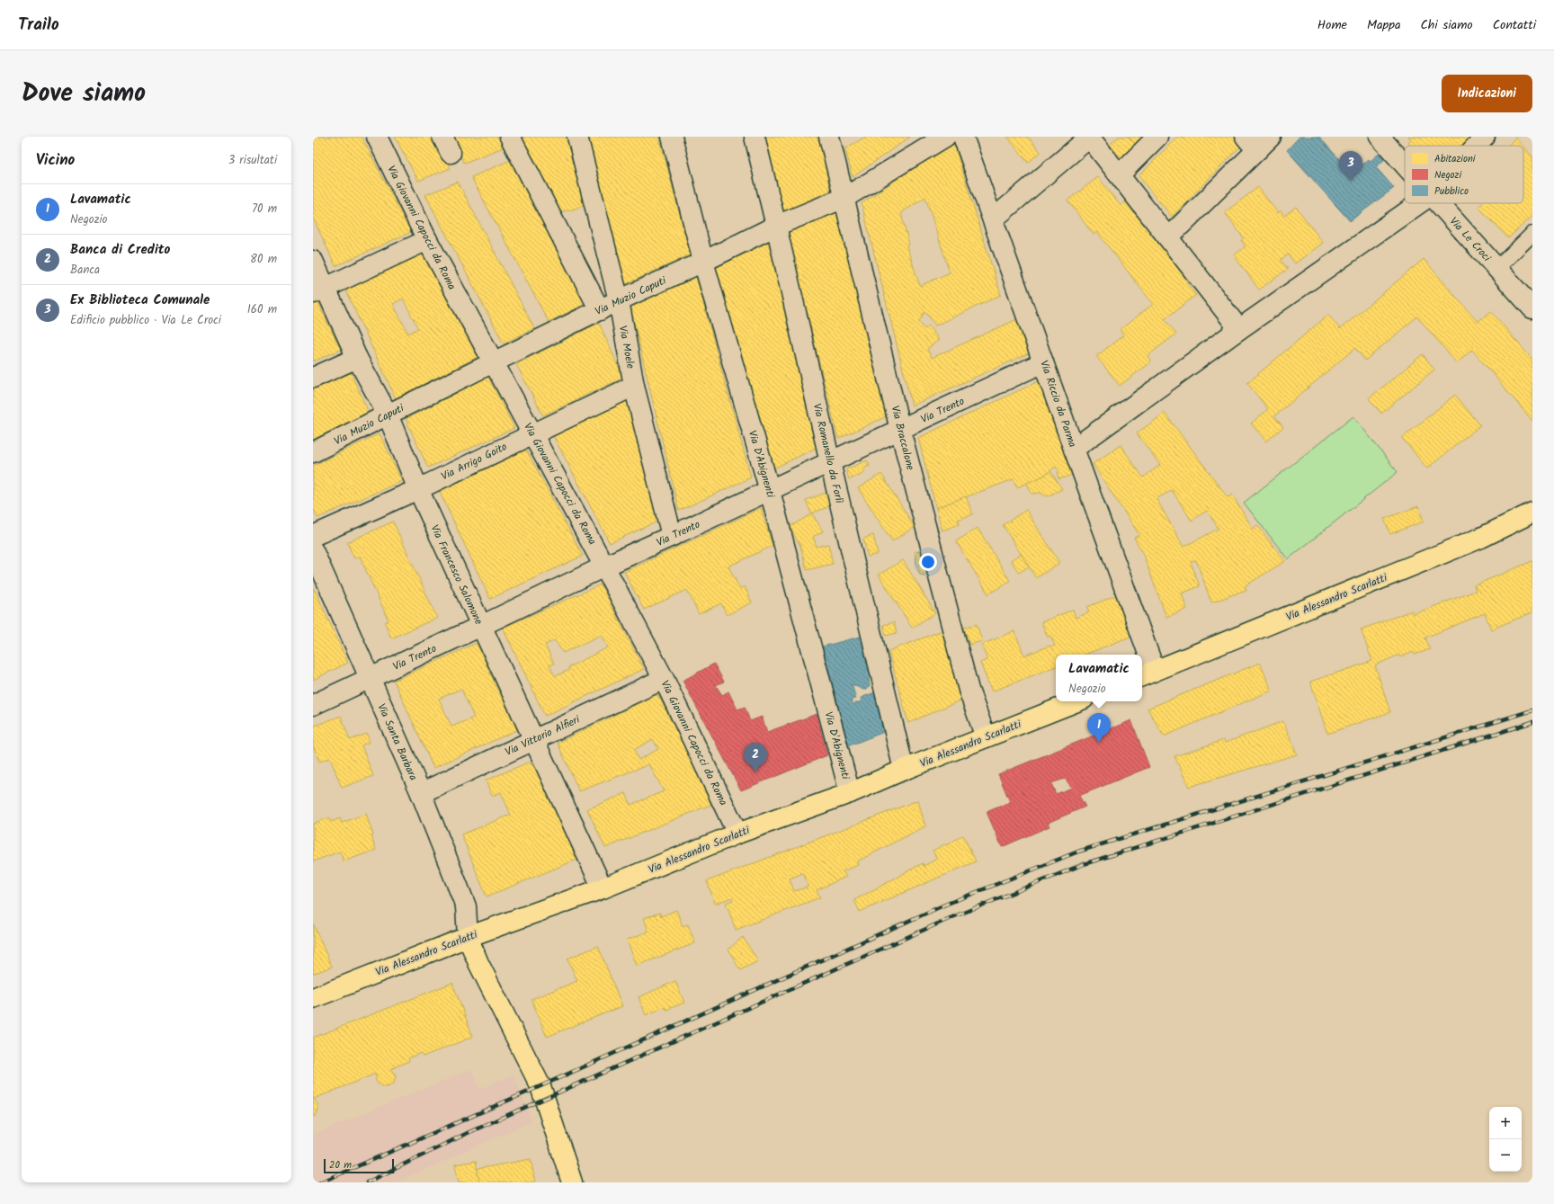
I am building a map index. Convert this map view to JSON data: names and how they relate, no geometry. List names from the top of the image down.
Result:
{
  "streets": {
    "main road": ["Via Alessandro Scarlatti"],
    "street": [
      "Via Giovanni Capocci da Roma",
      "Via Le Croci",
      "Via Muzio Caputi",
      "Via Moele",
      "Via Riccio da Parma",
      "Via Trento",
      "Via Braccalone",
      "Via Romanello da Forlì",
      "Via Arrigo Goito",
      "Via D'Abignenti",
      "Via Francesco Salomone",
      "Via Vittorio Alfieri",
      "Via Santa Barbara"
    ]
  },
  "crossings": [
    ["Via Giovanni Capocci da Roma", "Via Muzio Caputi"],
    ["Via Giovanni Capocci da Roma", "Via Trento"],
    ["Via Giovanni Capocci da Roma", "Via Arrigo Goito"],
    ["Via Giovanni Capocci da Roma", "Via Alessandro Scarlatti"],
    ["Via Giovanni Capocci da Roma", "Via Vittorio Alfieri"],
    ["Via Muzio Caputi", "Via Moele"],
    ["Via Muzio Caputi", "Via Braccalone"],
    ["Via Muzio Caputi", "Via Romanello da Forlì"],
    ["Via Muzio Caputi", "Via D'Abignenti"],
    ["Via Muzio Caputi", "Via Francesco Salomone"],
    ["Via Moele", "Via Trento"],
    ["Via Moele", "Via Arrigo Goito"],
    ["Via Riccio da Parma", "Via Trento"],
    ["Via Riccio da Parma", "Via Alessandro Scarlatti"],
    ["Via Trento", "Via Braccalone"],
    ["Via Trento", "Via Romanello da Forlì"],
    ["Via Trento", "Via D'Abignenti"],
    ["Via Trento", "Via Francesco Salomone"],
    ["Via Trento", "Via Santa Barbara"],
    ["Via Braccalone", "Via Alessandro Scarlatti"],
    ["Via Romanello da Forlì", "Via Alessandro Scarlatti"],
    ["Via Arrigo Goito", "Via Francesco Salomone"],
    ["Via D'Abignenti", "Via Alessandro Scarlatti"],
    ["Via Francesco Salomone", "Via Alessandro Scarlatti"],
    ["Via Francesco Salomone", "Via Vittorio Alfieri"],
    ["Via Alessandro Scarlatti", "Via Santa Barbara"],
    ["Via Vittorio Alfieri", "Via Santa Barbara"]
  ],
  "legend": ["Abitazioni", "Negozi", "Pubblico"],
  "scale_bar": "20 m",
  "page": {
    "header": "Trailo",
    "nav": [
      "Home",
      "Mappa",
      "Chi siamo",
      "Contatti"
    ],
    "title": "Dove siamo",
    "buttons": "Indicazioni",
    "heading": ["Vicino", "3 risultati"],
    "pins": ["3", "1", "2"],
    "list": [
      {
        "mark": "1",
        "name": "Lavamatic",
        "note": "Negozio",
        "value": "70 m"
      },
      {
        "mark": "2",
        "name": "Banca di Credito",
        "note": "Banca",
        "value": "80 m"
      },
      {
        "mark": "3",
        "name": "Ex Biblioteca Comunale",
        "note": "Edificio pubblico · Via Le Croci",
        "value": "160 m"
      }
    ],
    "popup": ["Lavamatic", "Negozio"],
    "map_buttons": ["+", "−"],
    "scale": "20 m"
  }
}
